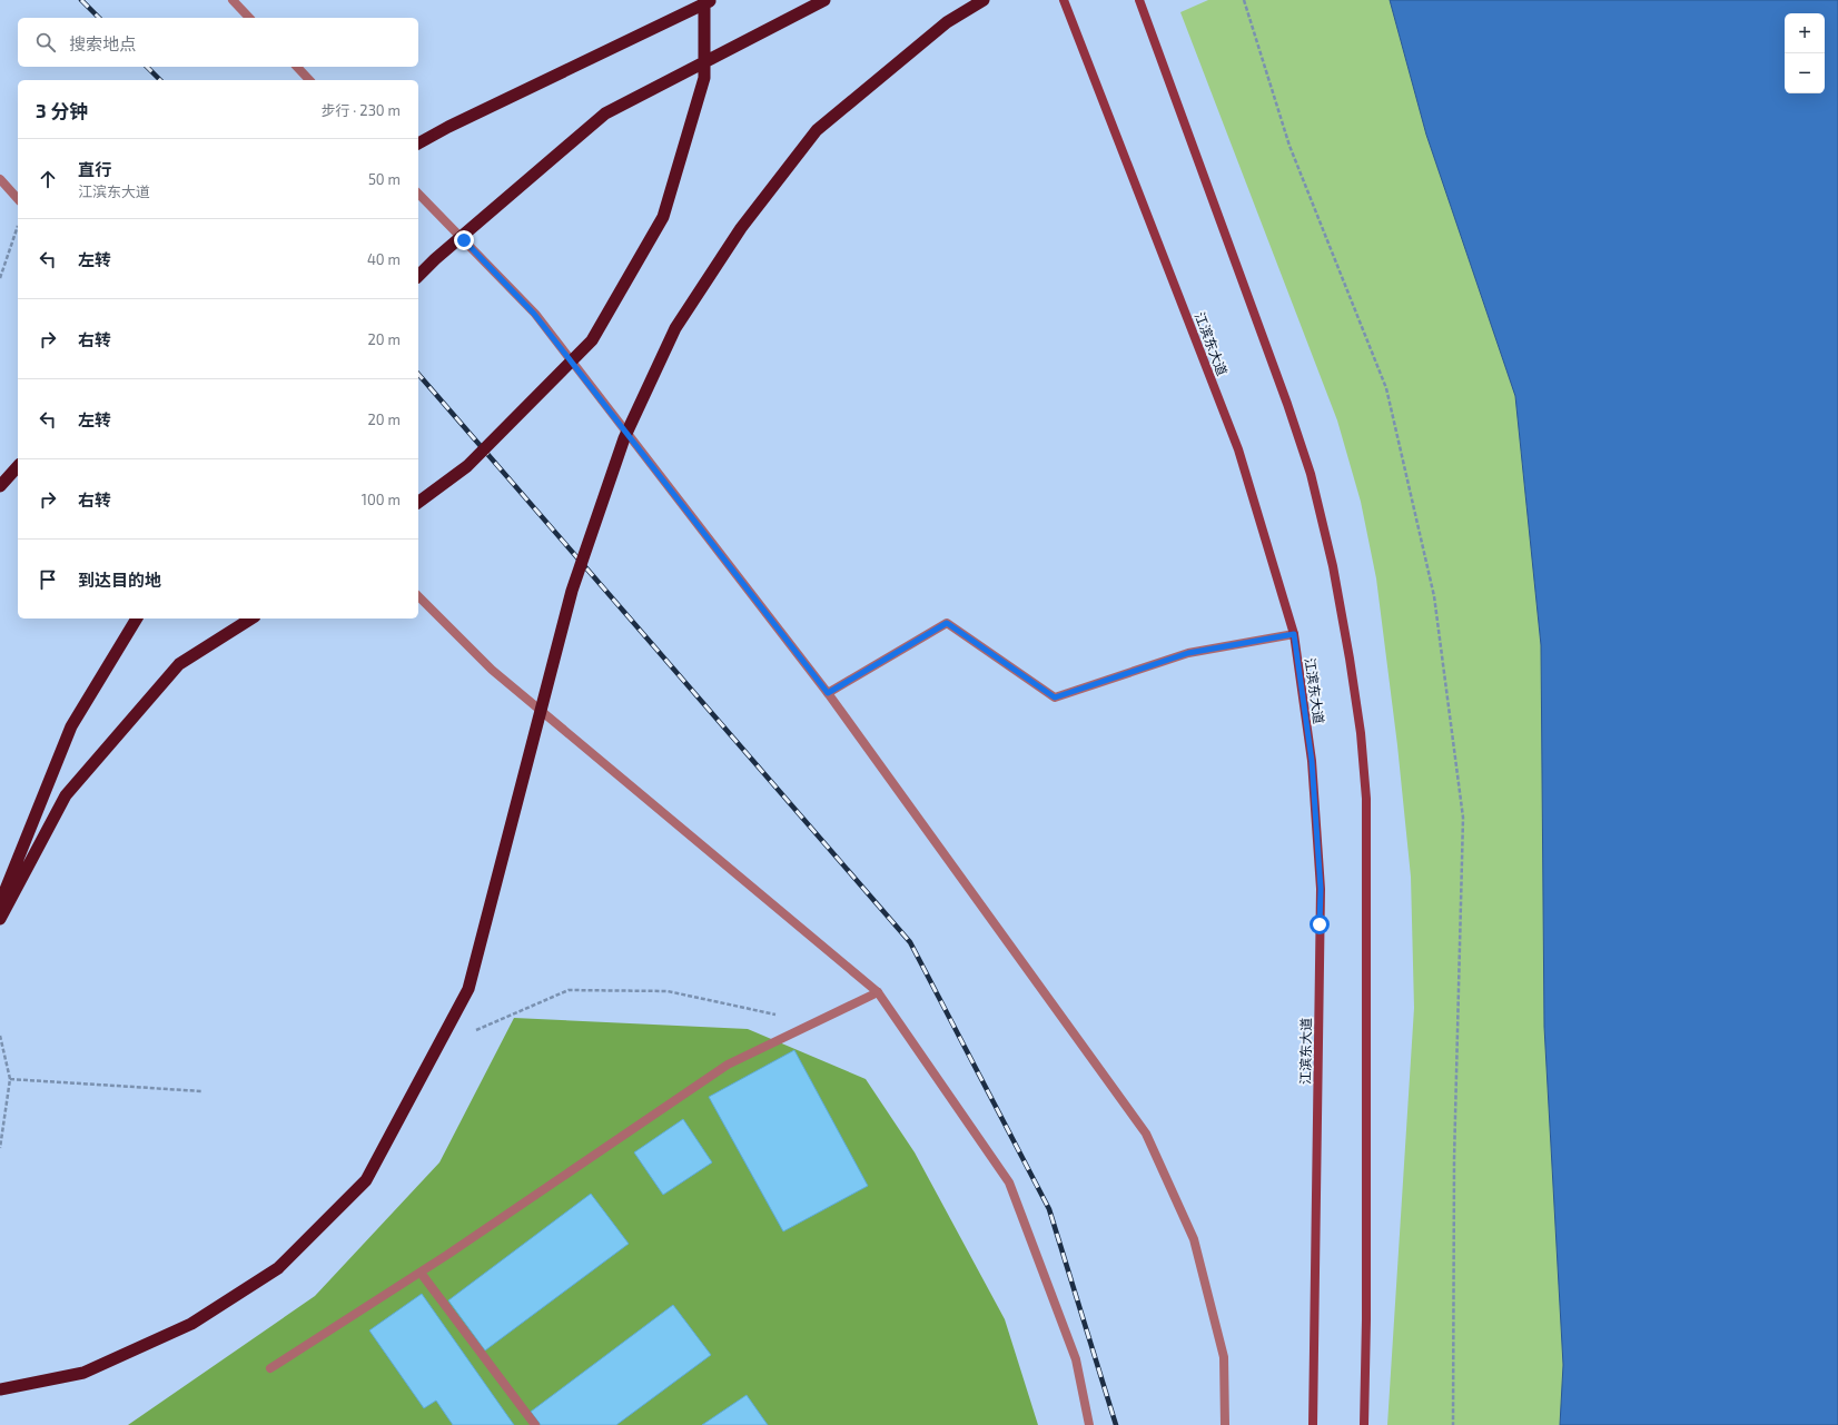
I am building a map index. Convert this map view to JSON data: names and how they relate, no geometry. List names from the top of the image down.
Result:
{
  "streets": {
    "main road": ["江滨东大道"]
  },
  "page": {
    "map_buttons": ["+", "−"],
    "search": "搜索地点",
    "heading": ["3 分钟", "步行 · 230 m"],
    "list": [
      ["直行", "江滨东大道", "50 m"],
      ["左转", "40 m"],
      ["右转", "20 m"],
      ["左转", "20 m"],
      ["右转", "100 m"],
      "到达目的地"
    ]
  }
}
